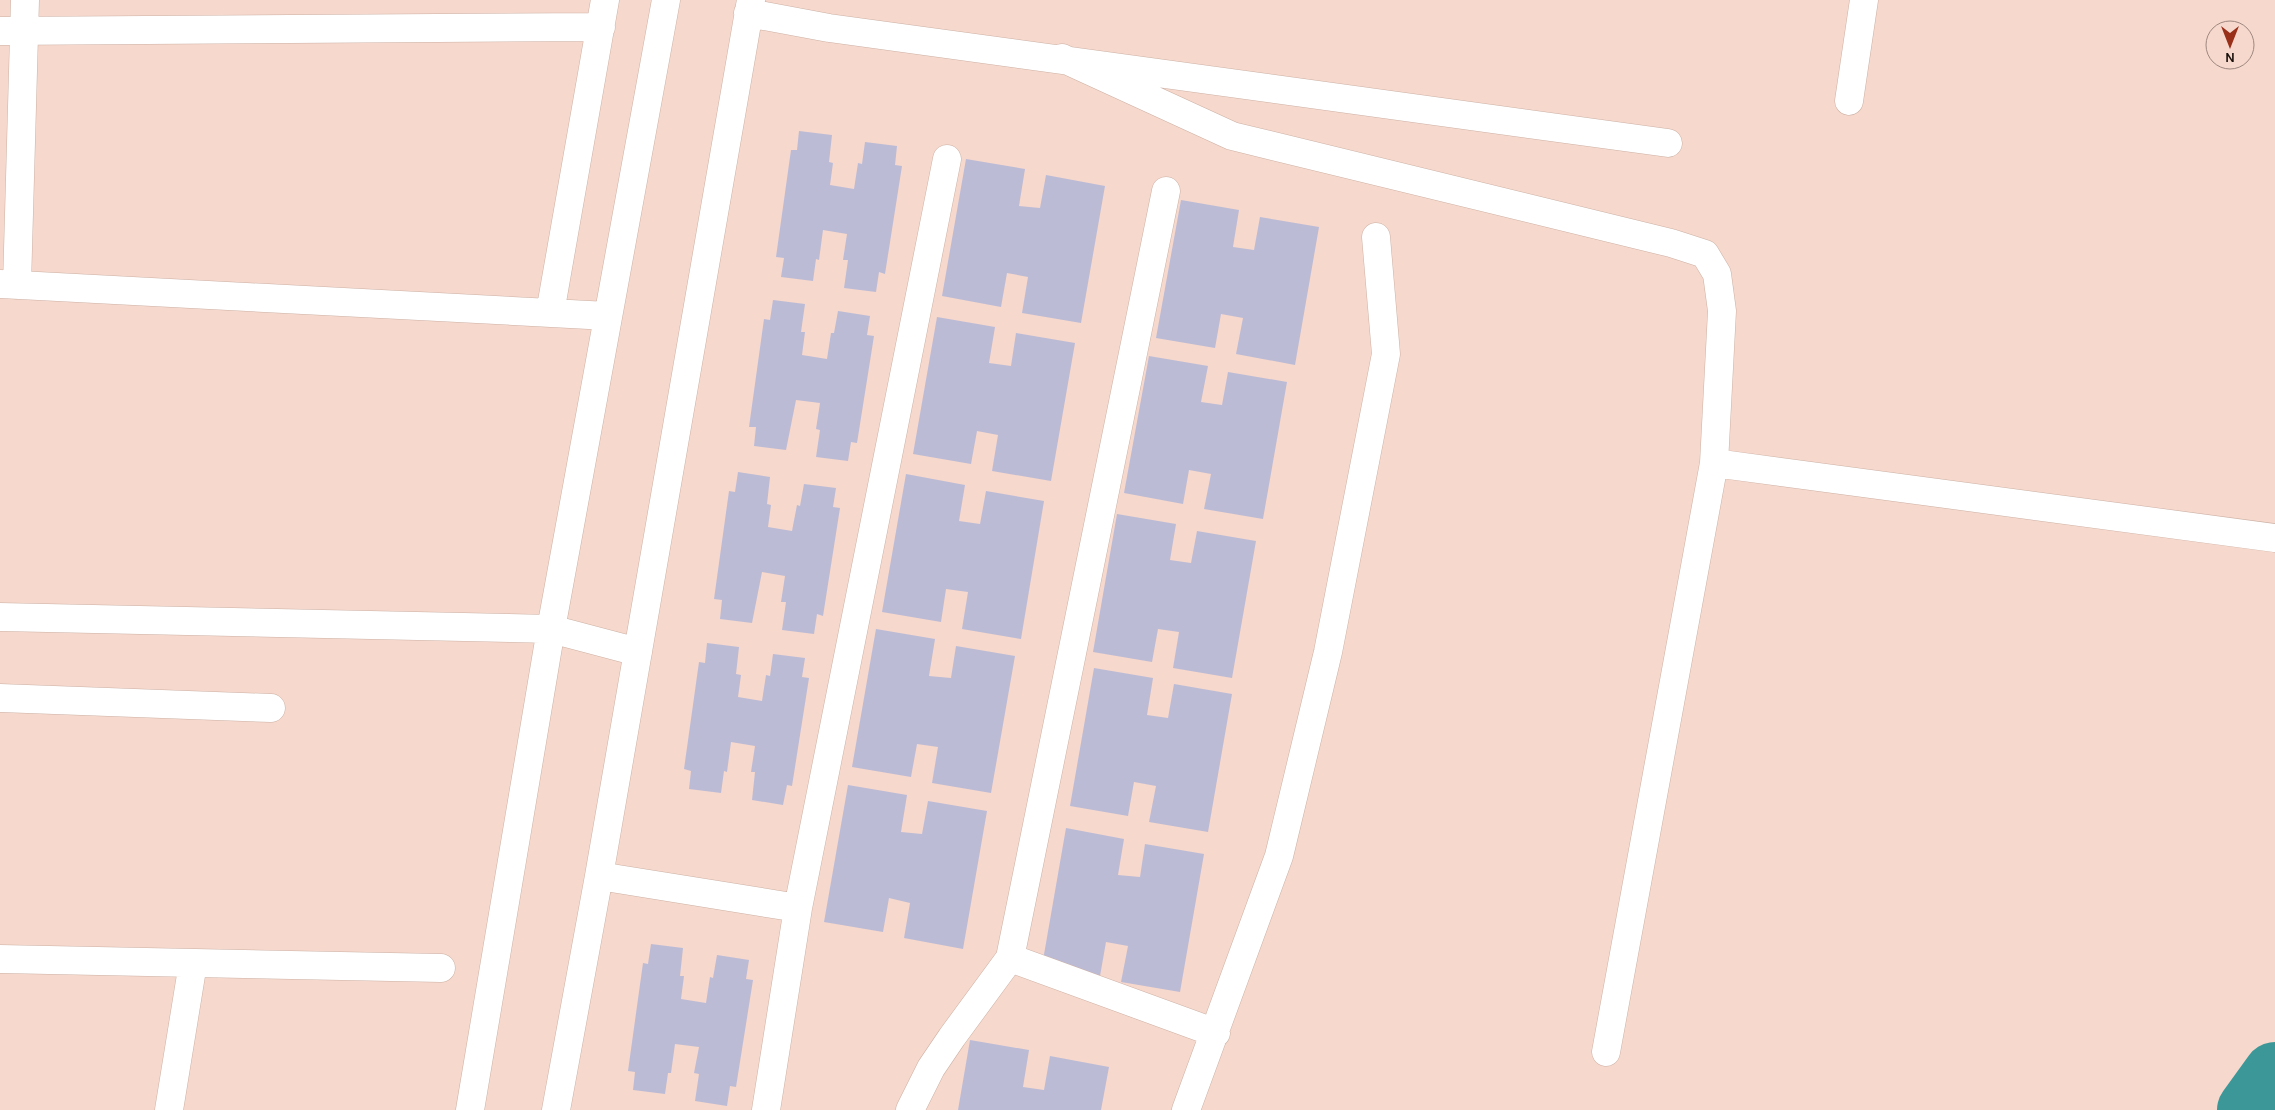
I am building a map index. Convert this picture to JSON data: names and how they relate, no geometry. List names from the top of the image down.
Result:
{
  "north": "bottom"
}
